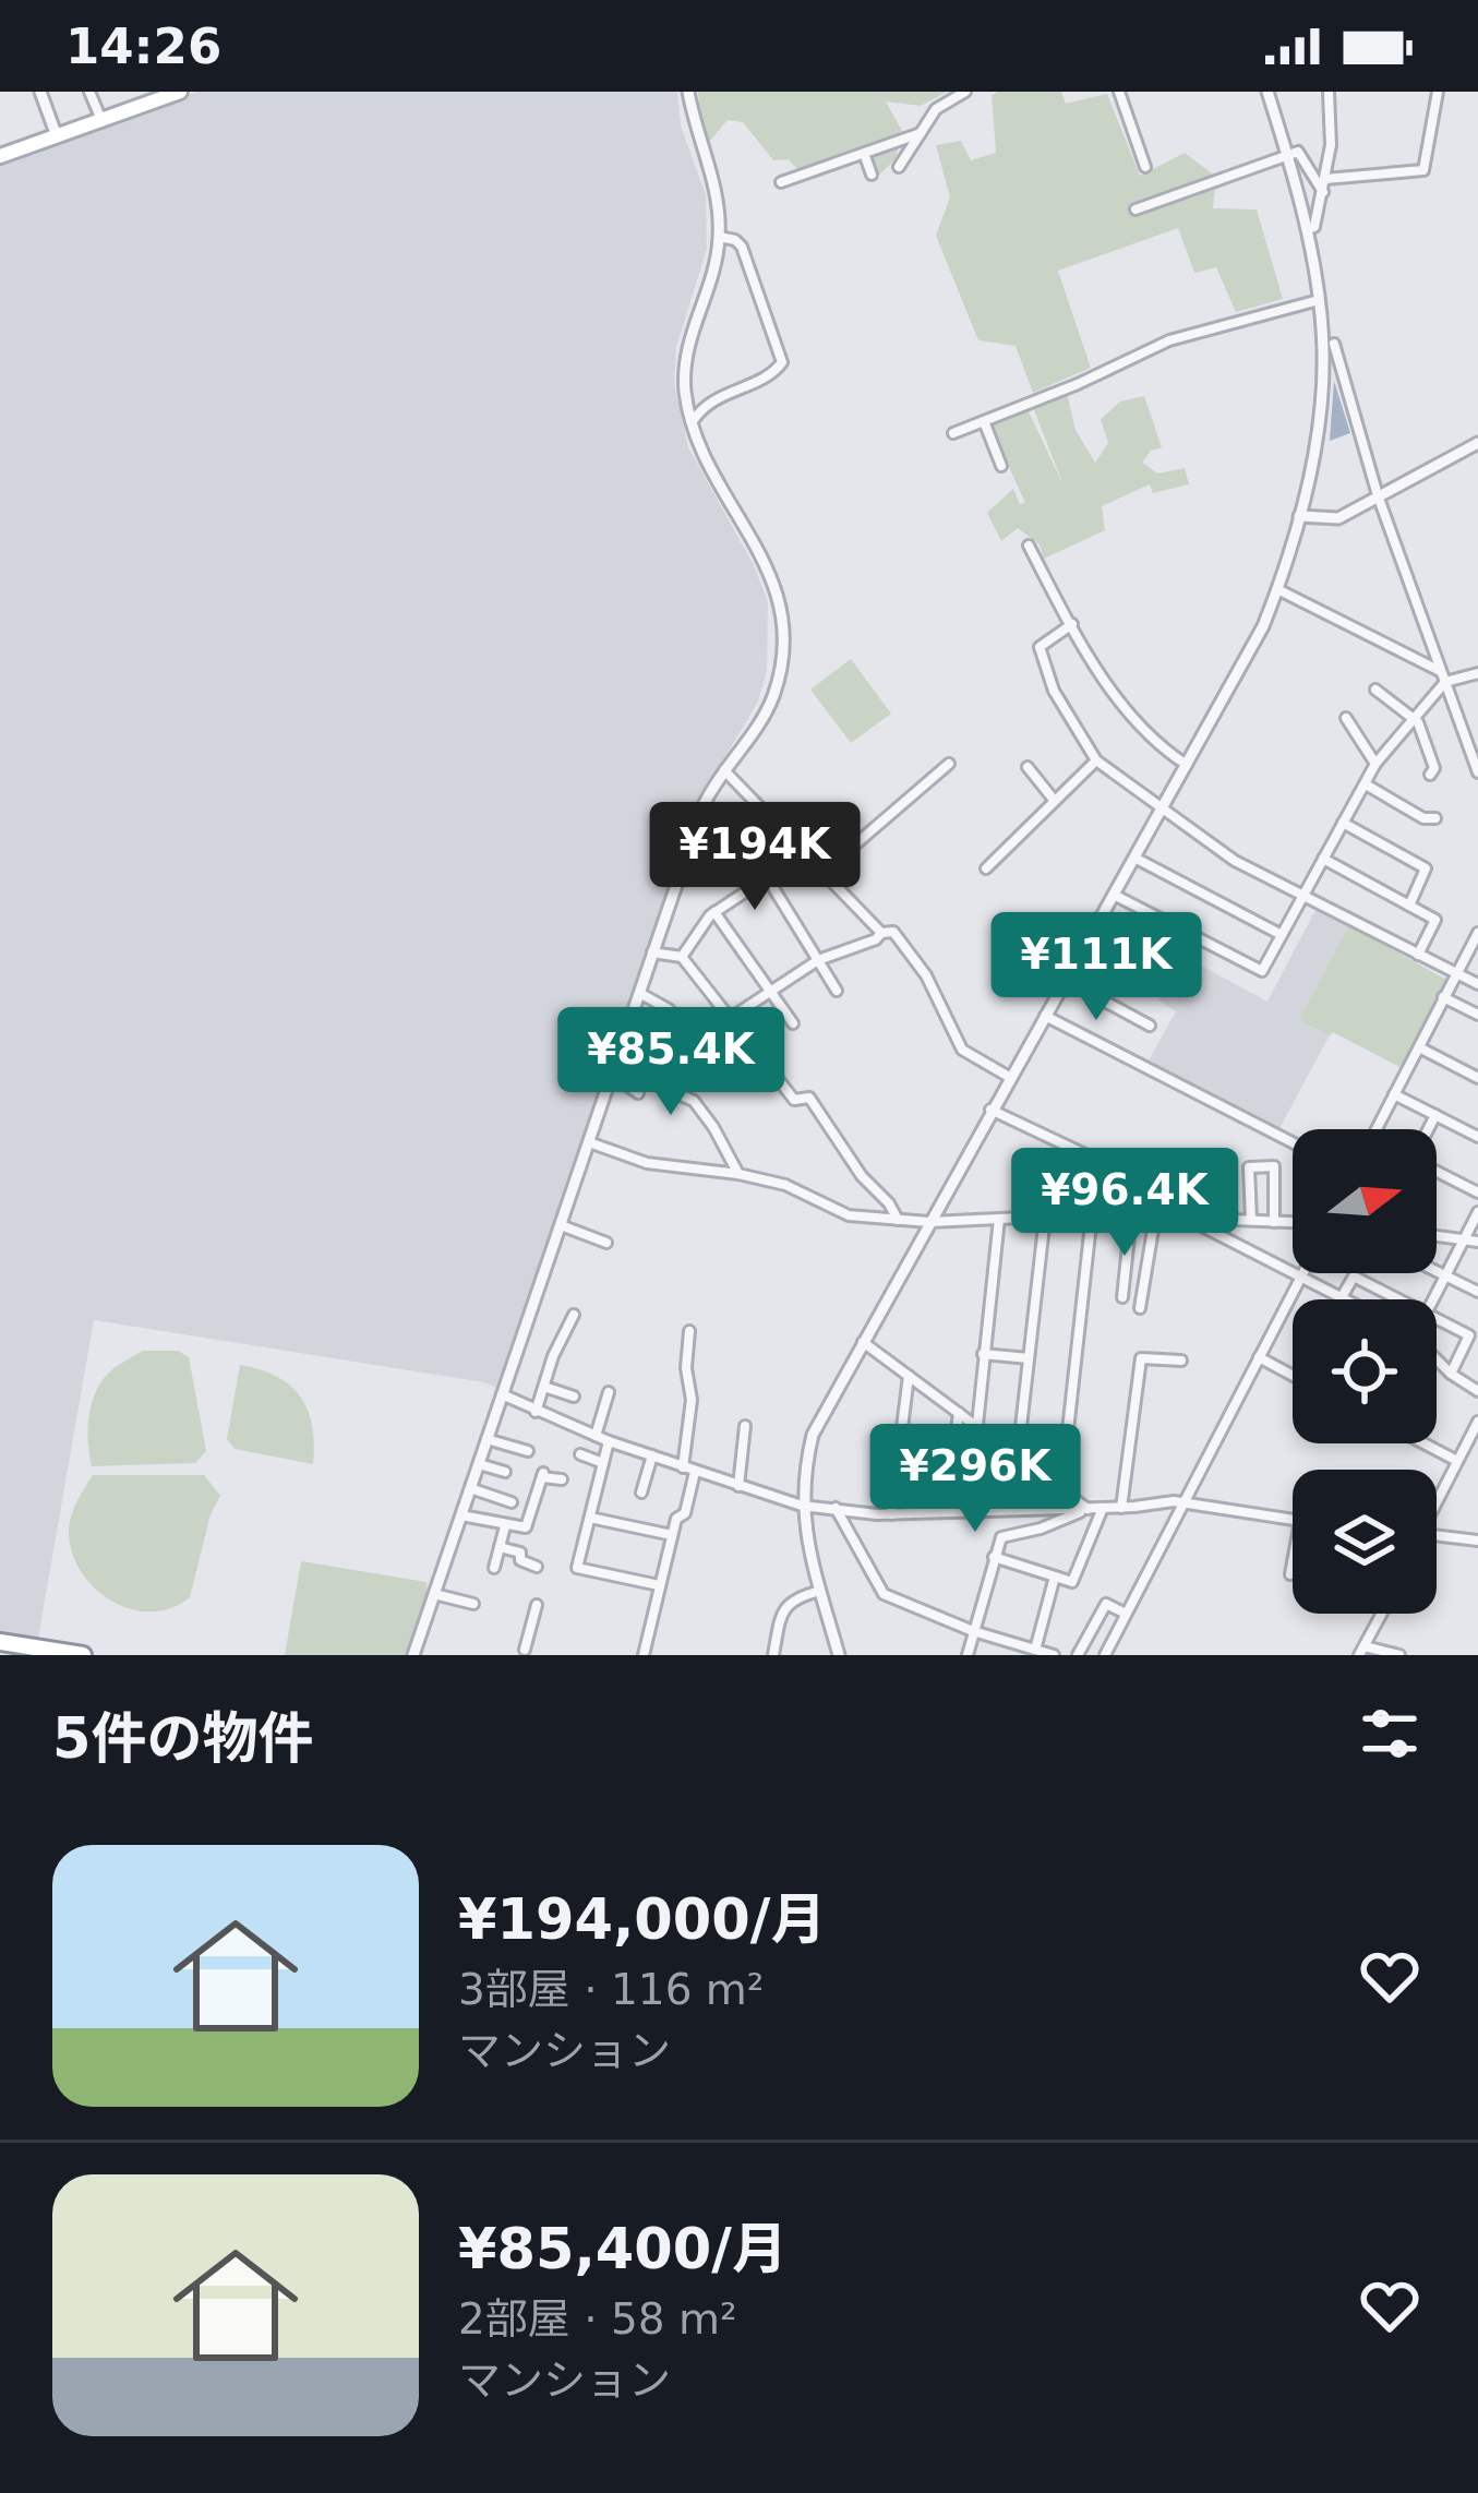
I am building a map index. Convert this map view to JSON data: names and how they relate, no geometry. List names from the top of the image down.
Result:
{
  "north": "right",
  "page": {
    "status": "14:26",
    "price": [
      "¥194K",
      "¥111K",
      "¥85.4K",
      "¥96.4K",
      "¥296K"
    ],
    "heading": "5件の物件",
    "list": [
      {
        "name": "¥194,000/月",
        "note": "3部屋 · 116 m² · マンション"
      },
      {
        "name": "¥85,400/月",
        "note": "2部屋 · 58 m² · マンション"
      }
    ]
  }
}
